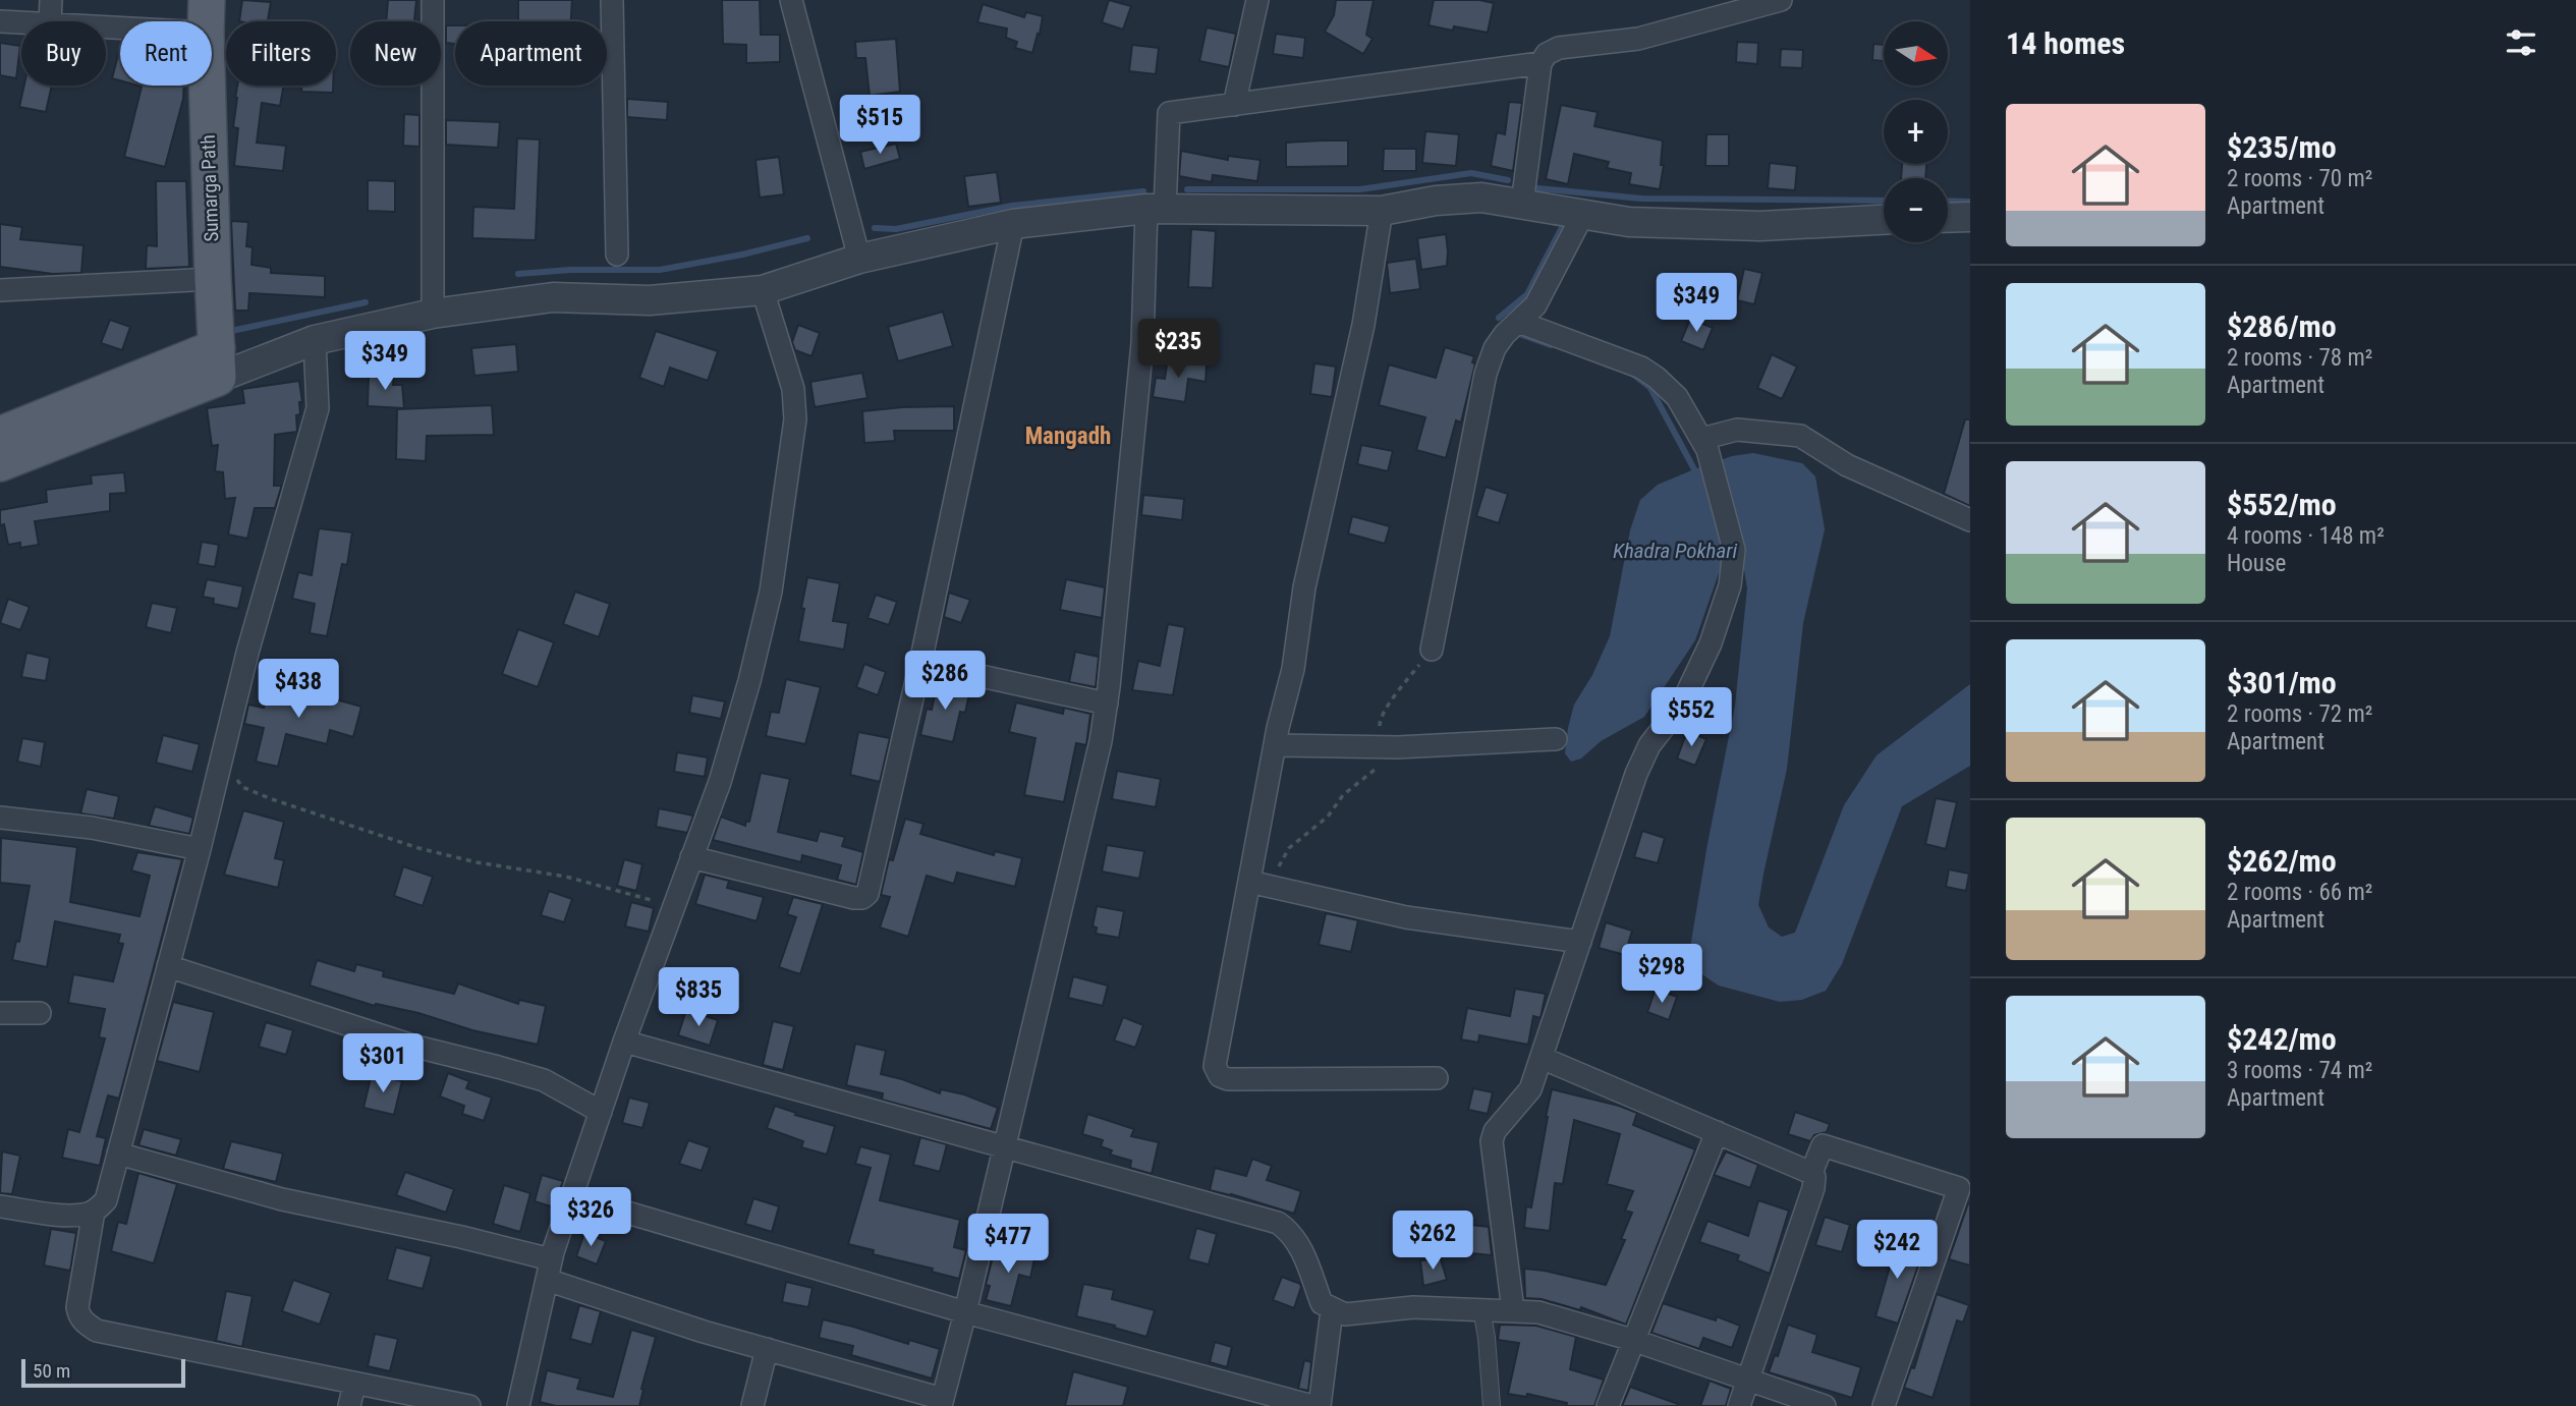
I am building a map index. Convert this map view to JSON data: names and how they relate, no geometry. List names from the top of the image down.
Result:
{
  "streets": {
    "main road": ["Sumarga Path"]
  },
  "districts": ["Mangadh"],
  "water": ["Khadra Pokhari"],
  "scale_bar": "50 m",
  "north": "right",
  "page": {
    "heading": "14 homes",
    "map_buttons": ["+", "−"],
    "chip": [
      "Buy",
      "Rent",
      "Filters",
      "New",
      "Apartment"
    ],
    "list": [
      {
        "name": "$235/mo",
        "note": "2 rooms · 70 m² · Apartment"
      },
      {
        "name": "$286/mo",
        "note": "2 rooms · 78 m² · Apartment"
      },
      {
        "name": "$552/mo",
        "note": "4 rooms · 148 m² · House"
      },
      {
        "name": "$301/mo",
        "note": "2 rooms · 72 m² · Apartment"
      },
      {
        "name": "$262/mo",
        "note": "2 rooms · 66 m² · Apartment"
      },
      {
        "name": "$242/mo",
        "note": "3 rooms · 74 m² · Apartment"
      }
    ],
    "price": [
      "$515",
      "$349",
      "$235",
      "$349",
      "$286",
      "$438",
      "$552",
      "$298",
      "$835",
      "$301",
      "$326",
      "$262",
      "$477",
      "$242"
    ],
    "scale": "50 m"
  }
}
